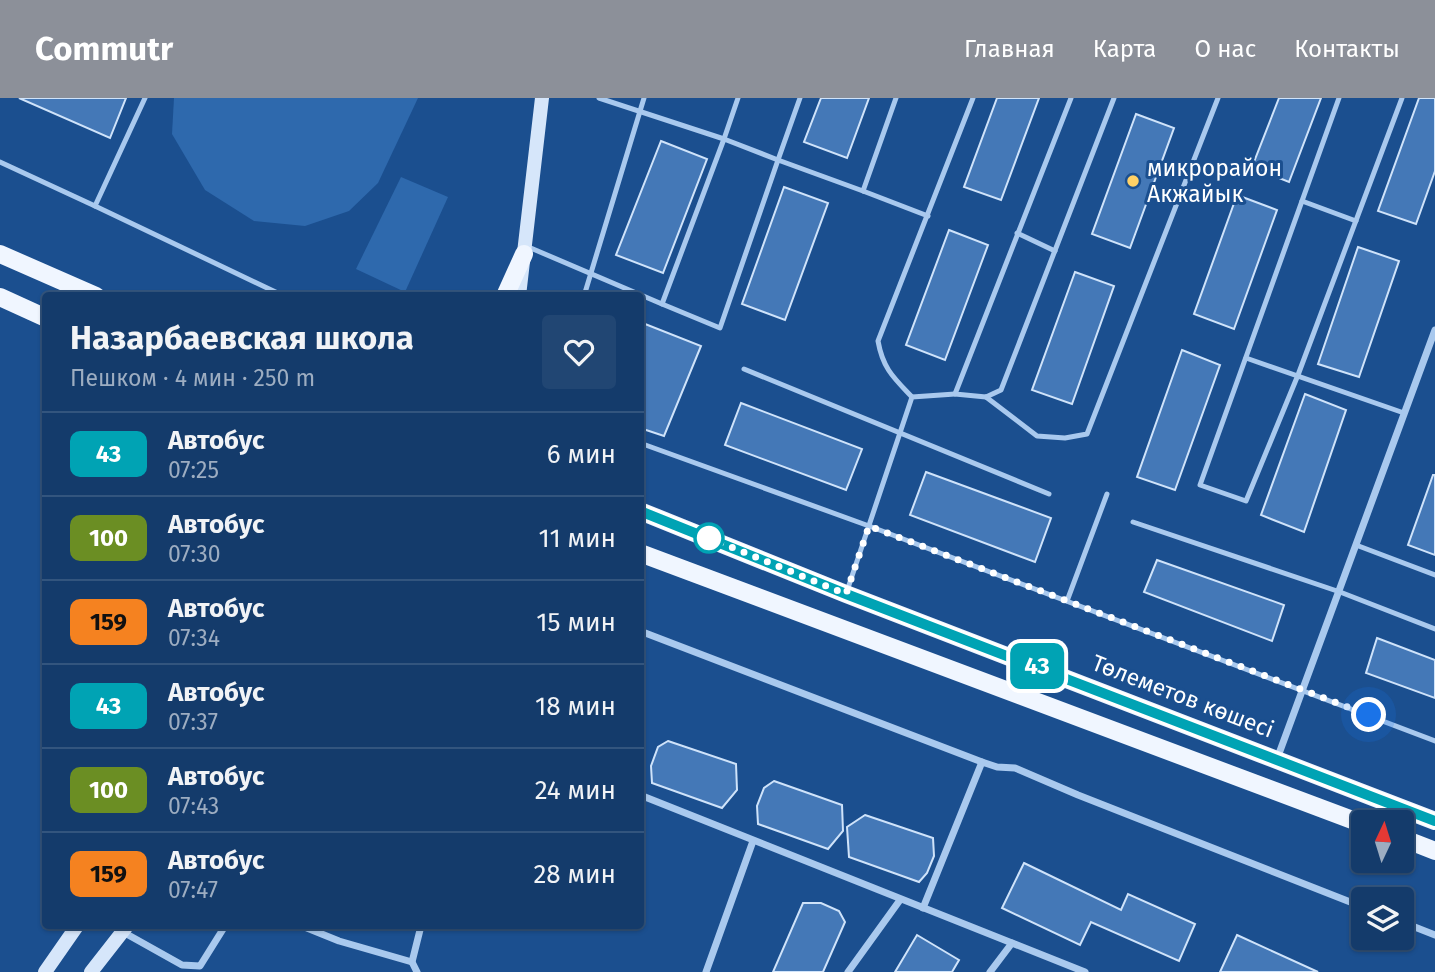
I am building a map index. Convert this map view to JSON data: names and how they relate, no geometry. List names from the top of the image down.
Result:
{
  "streets": {
    "main road": ["Төлеметов көшесі"]
  },
  "places": ["микрорайон Акжайык"],
  "lines": ["bus line 43"],
  "north": "top",
  "page": {
    "header": "Commutr",
    "nav": [
      "Главная",
      "Карта",
      "О нас",
      "Контакты"
    ],
    "on_map": "43",
    "heading": ["Назарбаевская школа", "Пешком · 4 мин · 250 m"],
    "list": [
      {
        "mark": "43",
        "name": "Автобус",
        "note": "07:25",
        "value": "6 мин"
      },
      {
        "mark": "100",
        "name": "Автобус",
        "note": "07:30",
        "value": "11 мин"
      },
      {
        "mark": "159",
        "name": "Автобус",
        "note": "07:34",
        "value": "15 мин"
      },
      {
        "mark": "43",
        "name": "Автобус",
        "note": "07:37",
        "value": "18 мин"
      },
      {
        "mark": "100",
        "name": "Автобус",
        "note": "07:43",
        "value": "24 мин"
      },
      {
        "mark": "159",
        "name": "Автобус",
        "note": "07:47",
        "value": "28 мин"
      }
    ]
  }
}
